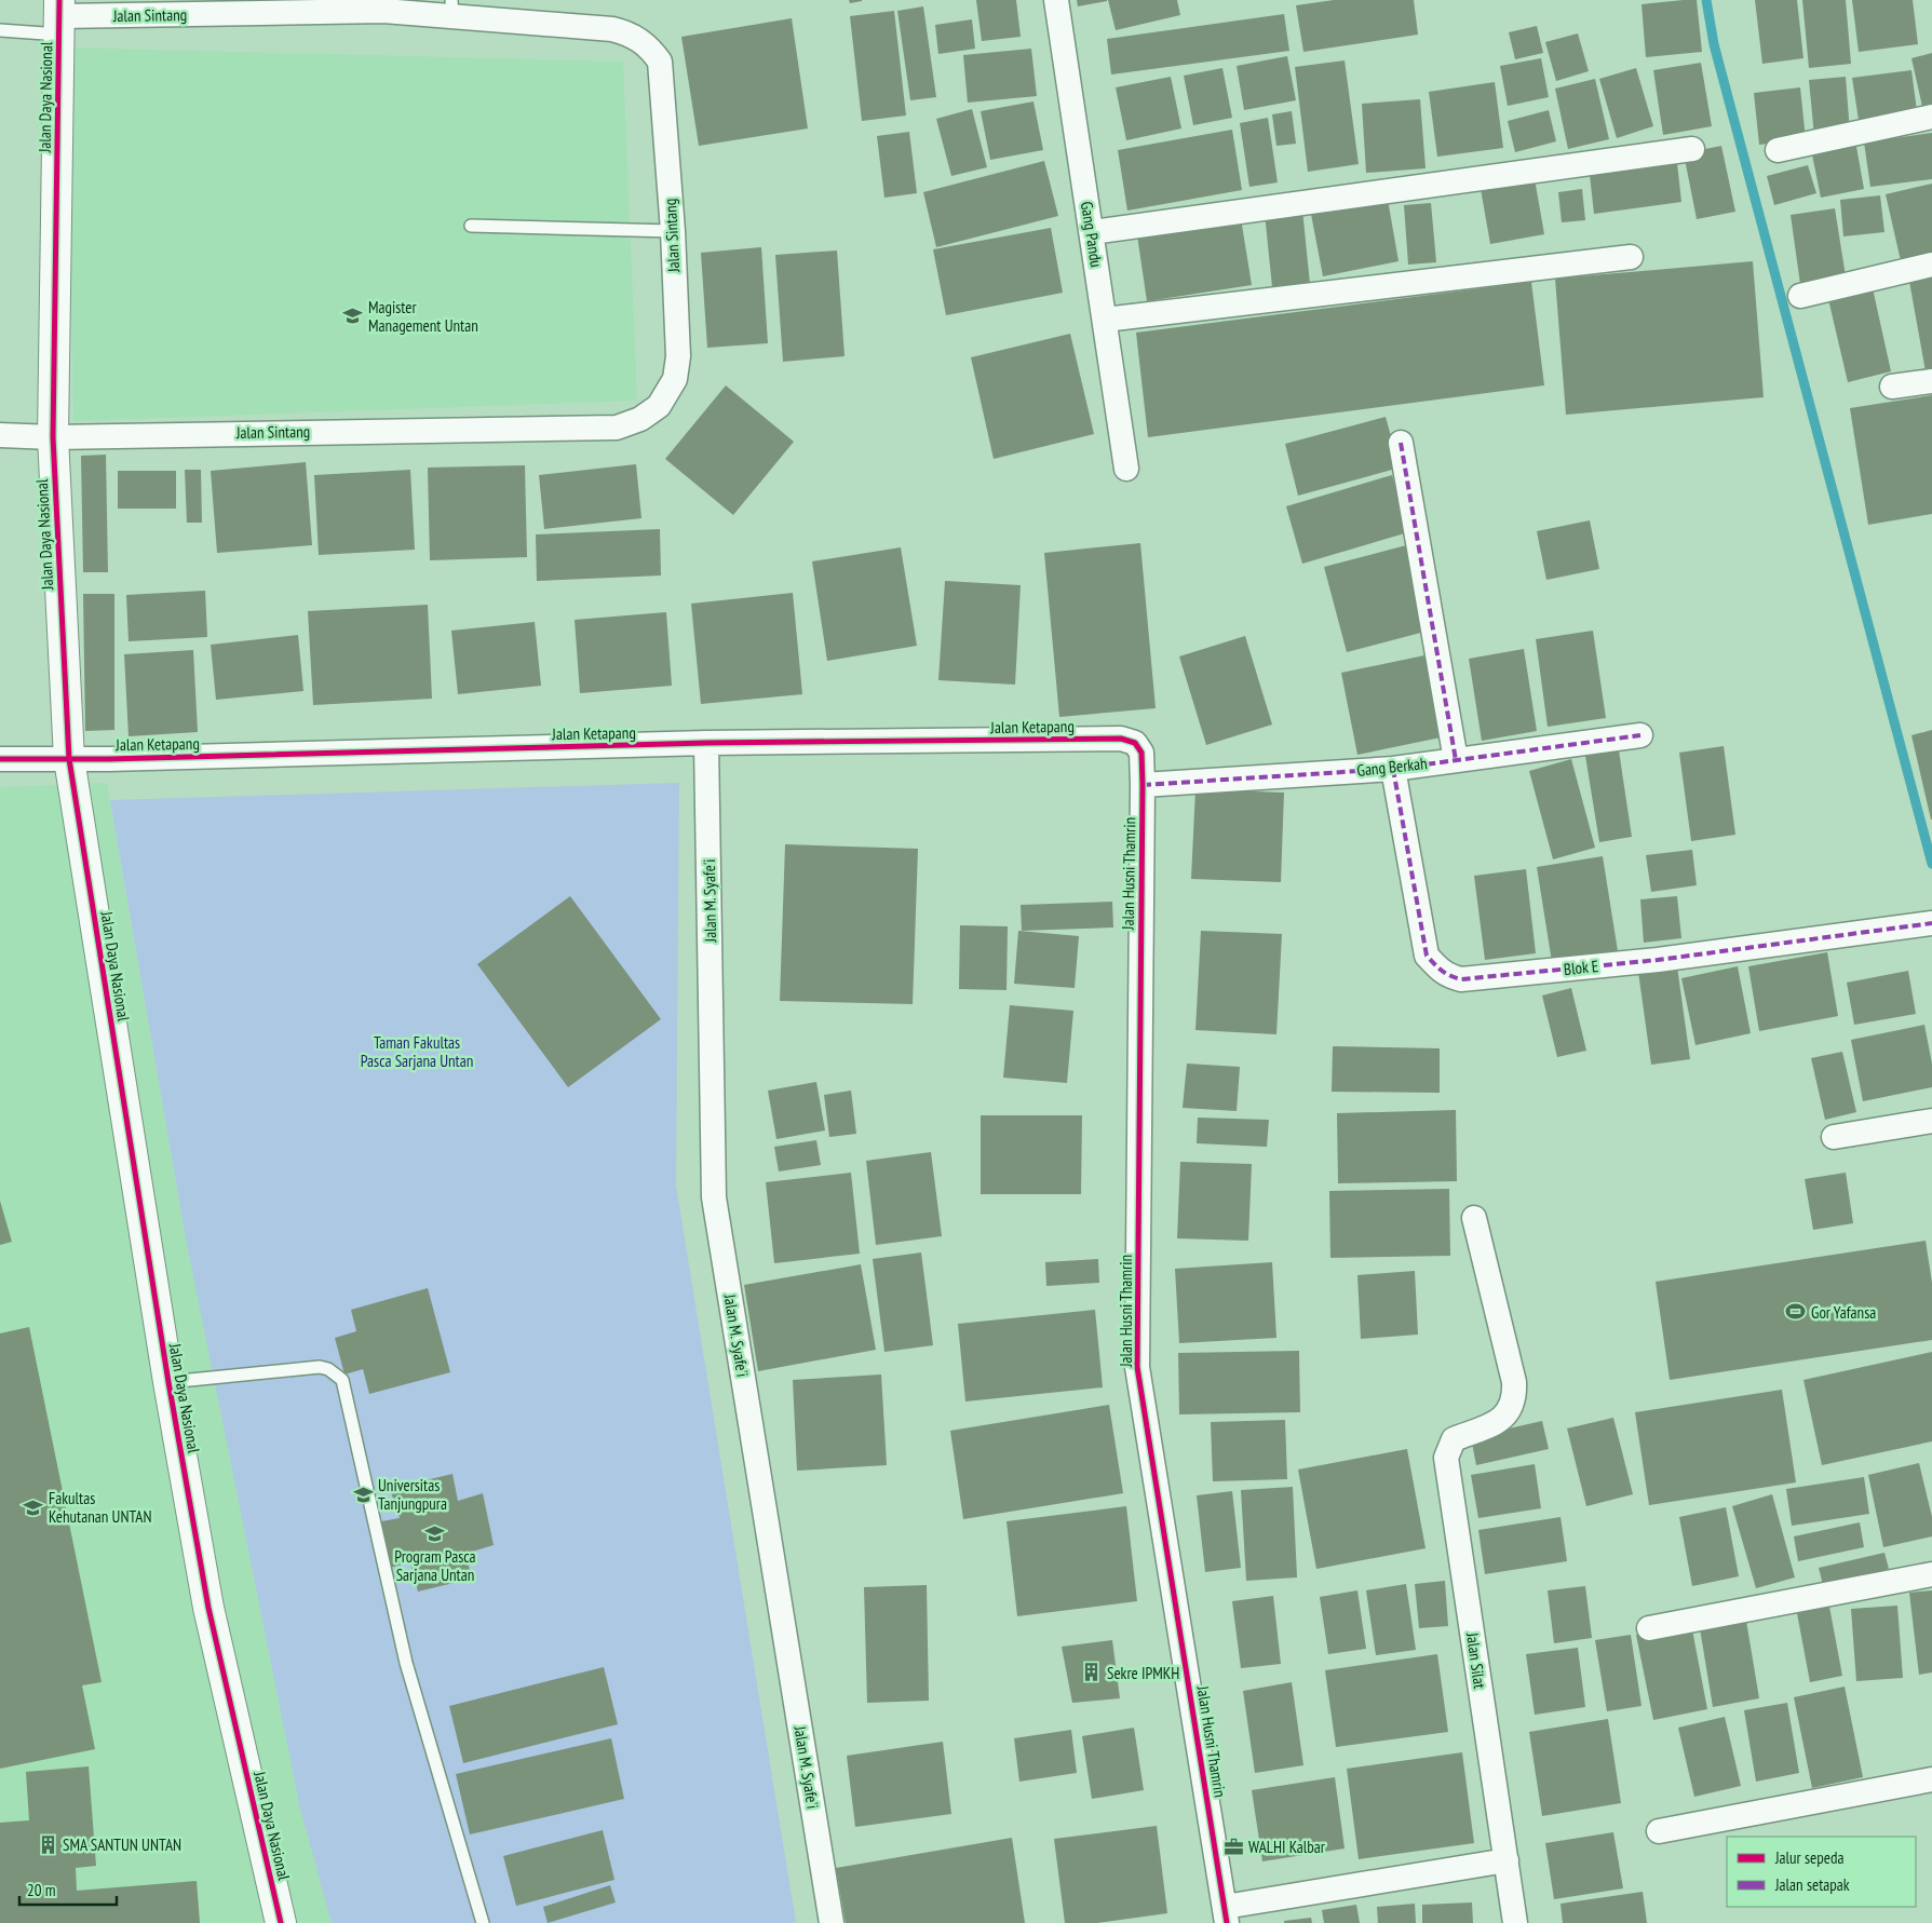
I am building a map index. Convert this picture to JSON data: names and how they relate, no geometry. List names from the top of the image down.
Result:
{
  "streets": {
    "street": [
      "Jalan Sintang",
      "Jalan Daya Nasional",
      "Gang Pandu",
      "Jalan Ketapang",
      "Gang Berkah",
      "Jalan Husni Thamrin",
      "Jalan M. Syafe'i",
      "Blok E",
      "Jalan Silat"
    ]
  },
  "crossings": [
    ["Jalan Sintang", "Jalan Daya Nasional"],
    ["Jalan Daya Nasional", "Jalan Ketapang"],
    ["Jalan Ketapang", "Jalan Husni Thamrin"],
    ["Jalan Ketapang", "Jalan M. Syafe'i"],
    ["Gang Berkah", "Jalan Husni Thamrin"],
    ["Gang Berkah", "Blok E"]
  ],
  "parks": ["Taman Fakultas Pasca Sarjana Untan"],
  "places": {
    "school or university": [
      "Magister Management Untan",
      "Universitas Tanjungpura",
      "Fakultas Kehutanan UNTAN",
      "Program Pasca Sarjana Untan"
    ],
    "sports": ["Gor Yafansa"],
    "building": ["Sekre IPMKH", "SMA SANTUN UNTAN"],
    "office": ["WALHI Kalbar"]
  },
  "legend": ["Jalur sepeda", "Jalan setapak"],
  "scale_bar": "20 m"
}
